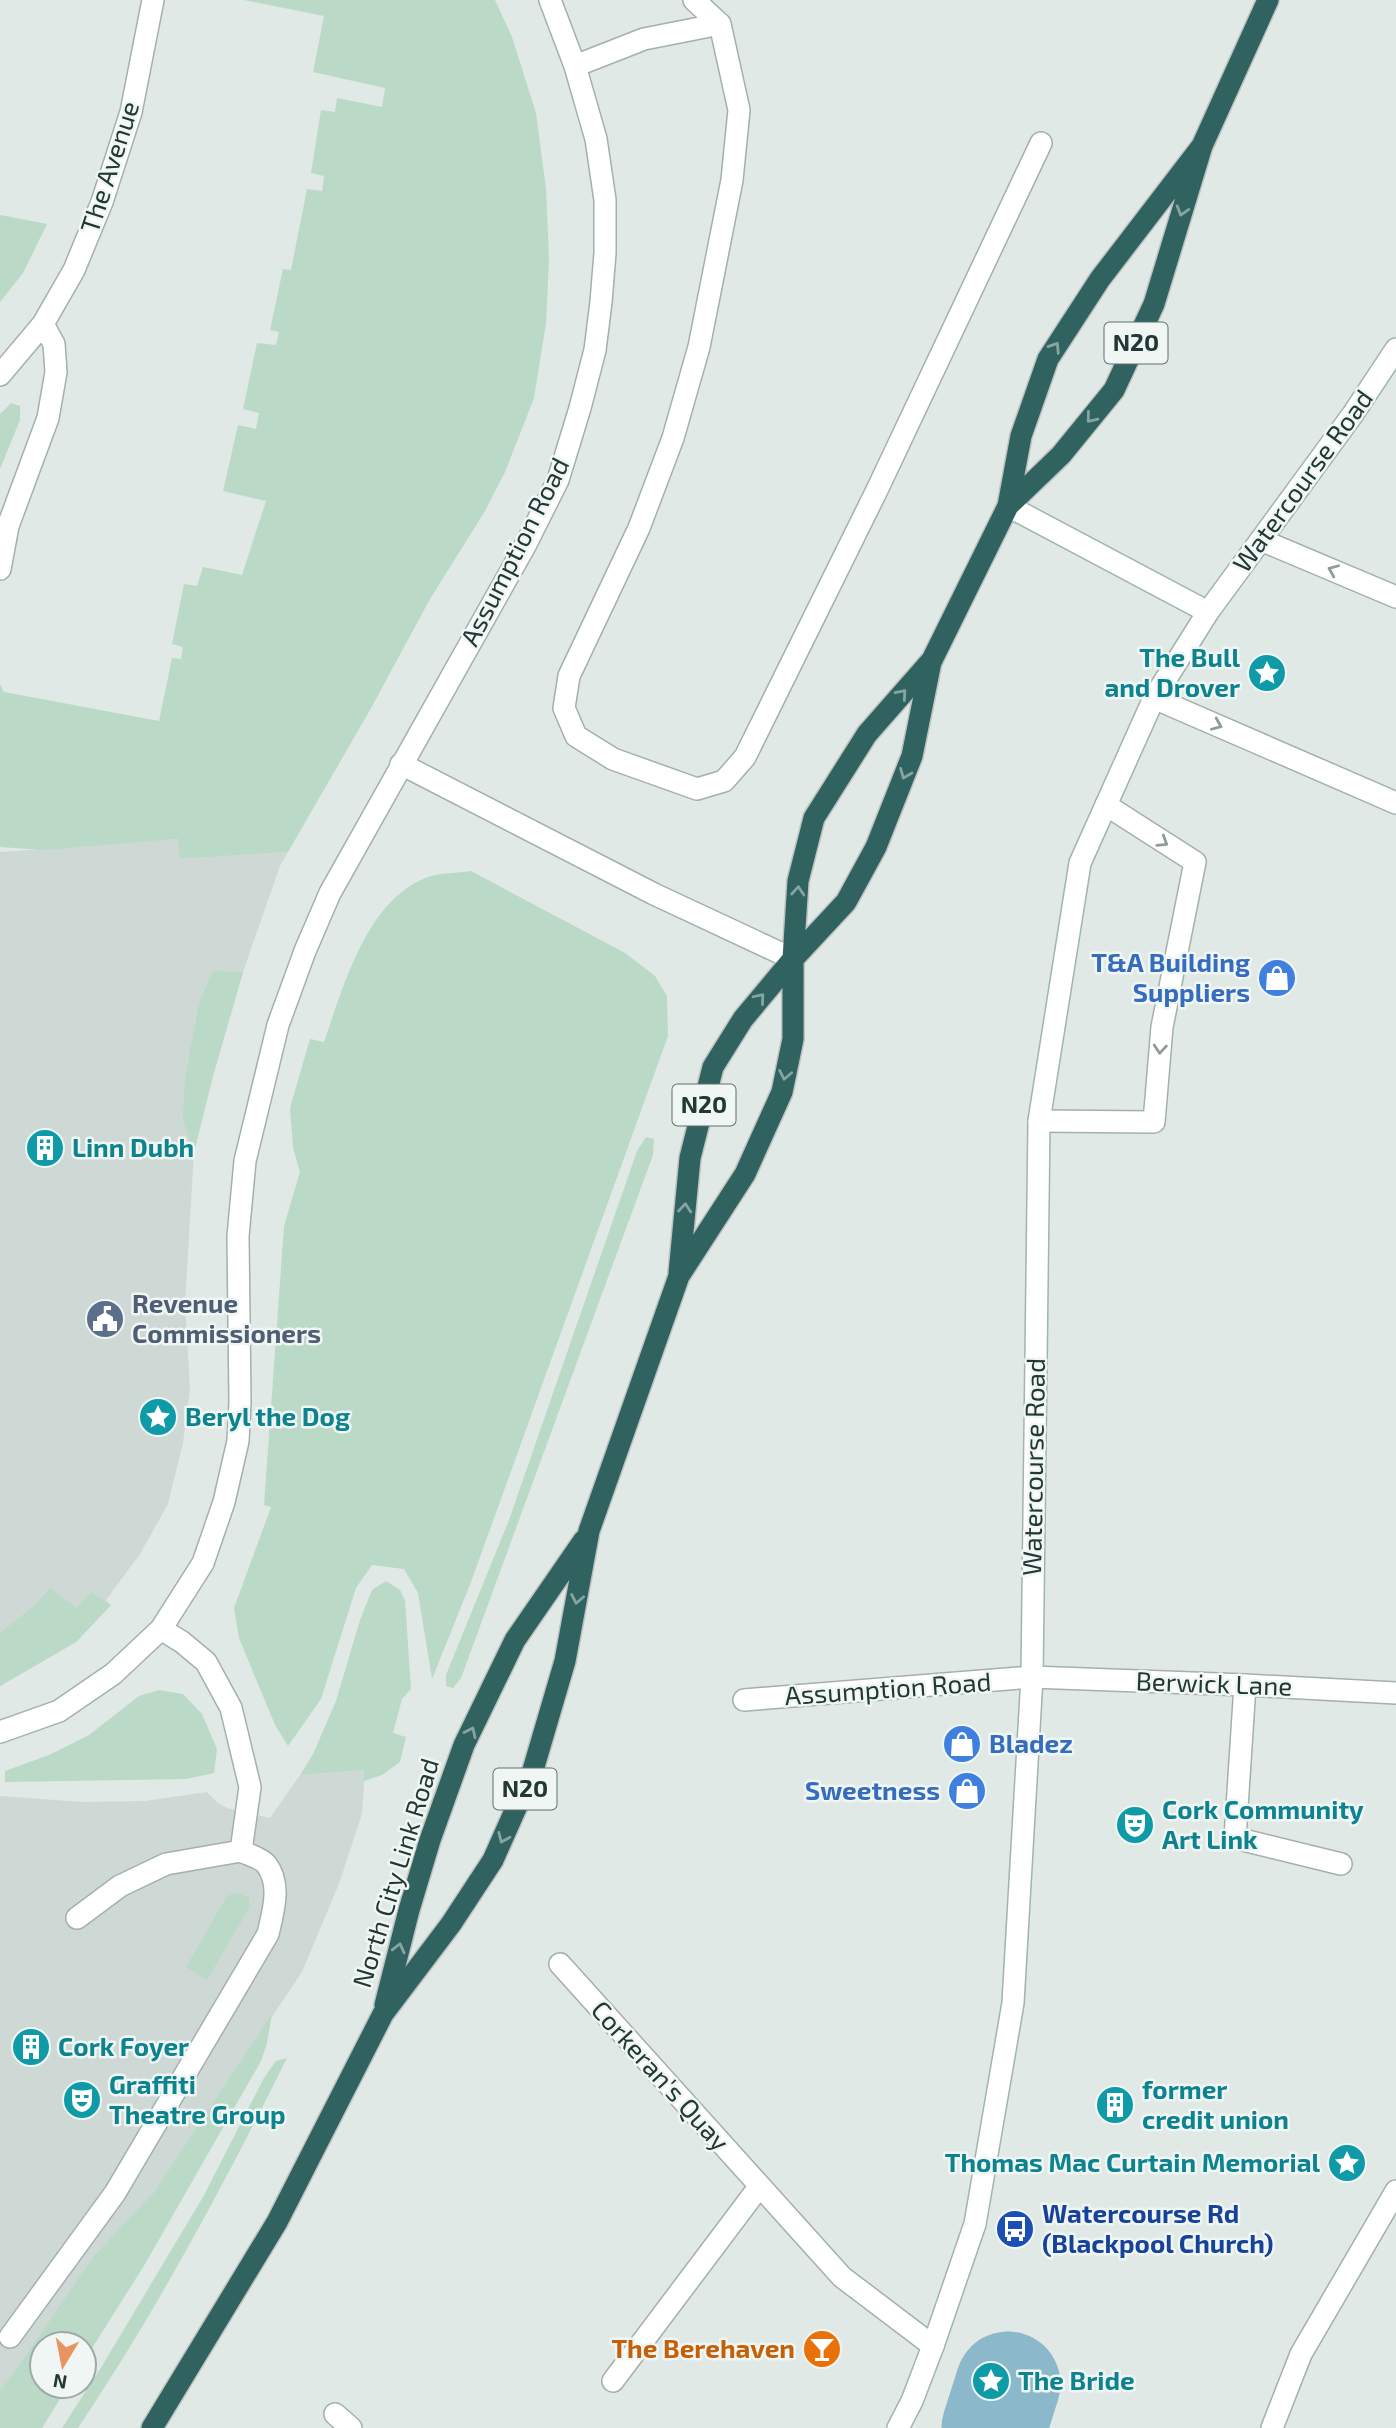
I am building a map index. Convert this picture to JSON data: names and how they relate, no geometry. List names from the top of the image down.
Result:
{
  "streets": {
    "highway": ["N20", "North City Link Road"],
    "street": [
      "The Avenue",
      "Watercourse Road",
      "Assumption Road",
      "Berwick Lane",
      "Corkeran's Quay"
    ]
  },
  "crossings": [
    ["Watercourse Road", "Assumption Road"],
    ["Watercourse Road", "Berwick Lane"],
    ["Watercourse Road", "Corkeran's Quay"],
    ["Assumption Road", "Berwick Lane"]
  ],
  "places": {
    "place": [
      "The Bull and Drover",
      "Beryl the Dog",
      "Thomas Mac Curtain Memorial",
      "The Bride"
    ],
    "shop": ["T&A Building Suppliers", "Bladez", "Sweetness"],
    "building": ["Linn Dubh", "Cork Foyer", "former credit union"],
    "public building": ["Revenue Commissioners"],
    "theatre": ["Cork Community Art Link", "Graffiti Theatre Group"],
    "bus stop": ["Watercourse Rd (Blackpool Church)"],
    "bar": ["The Berehaven"]
  },
  "north": "bottom"
}
